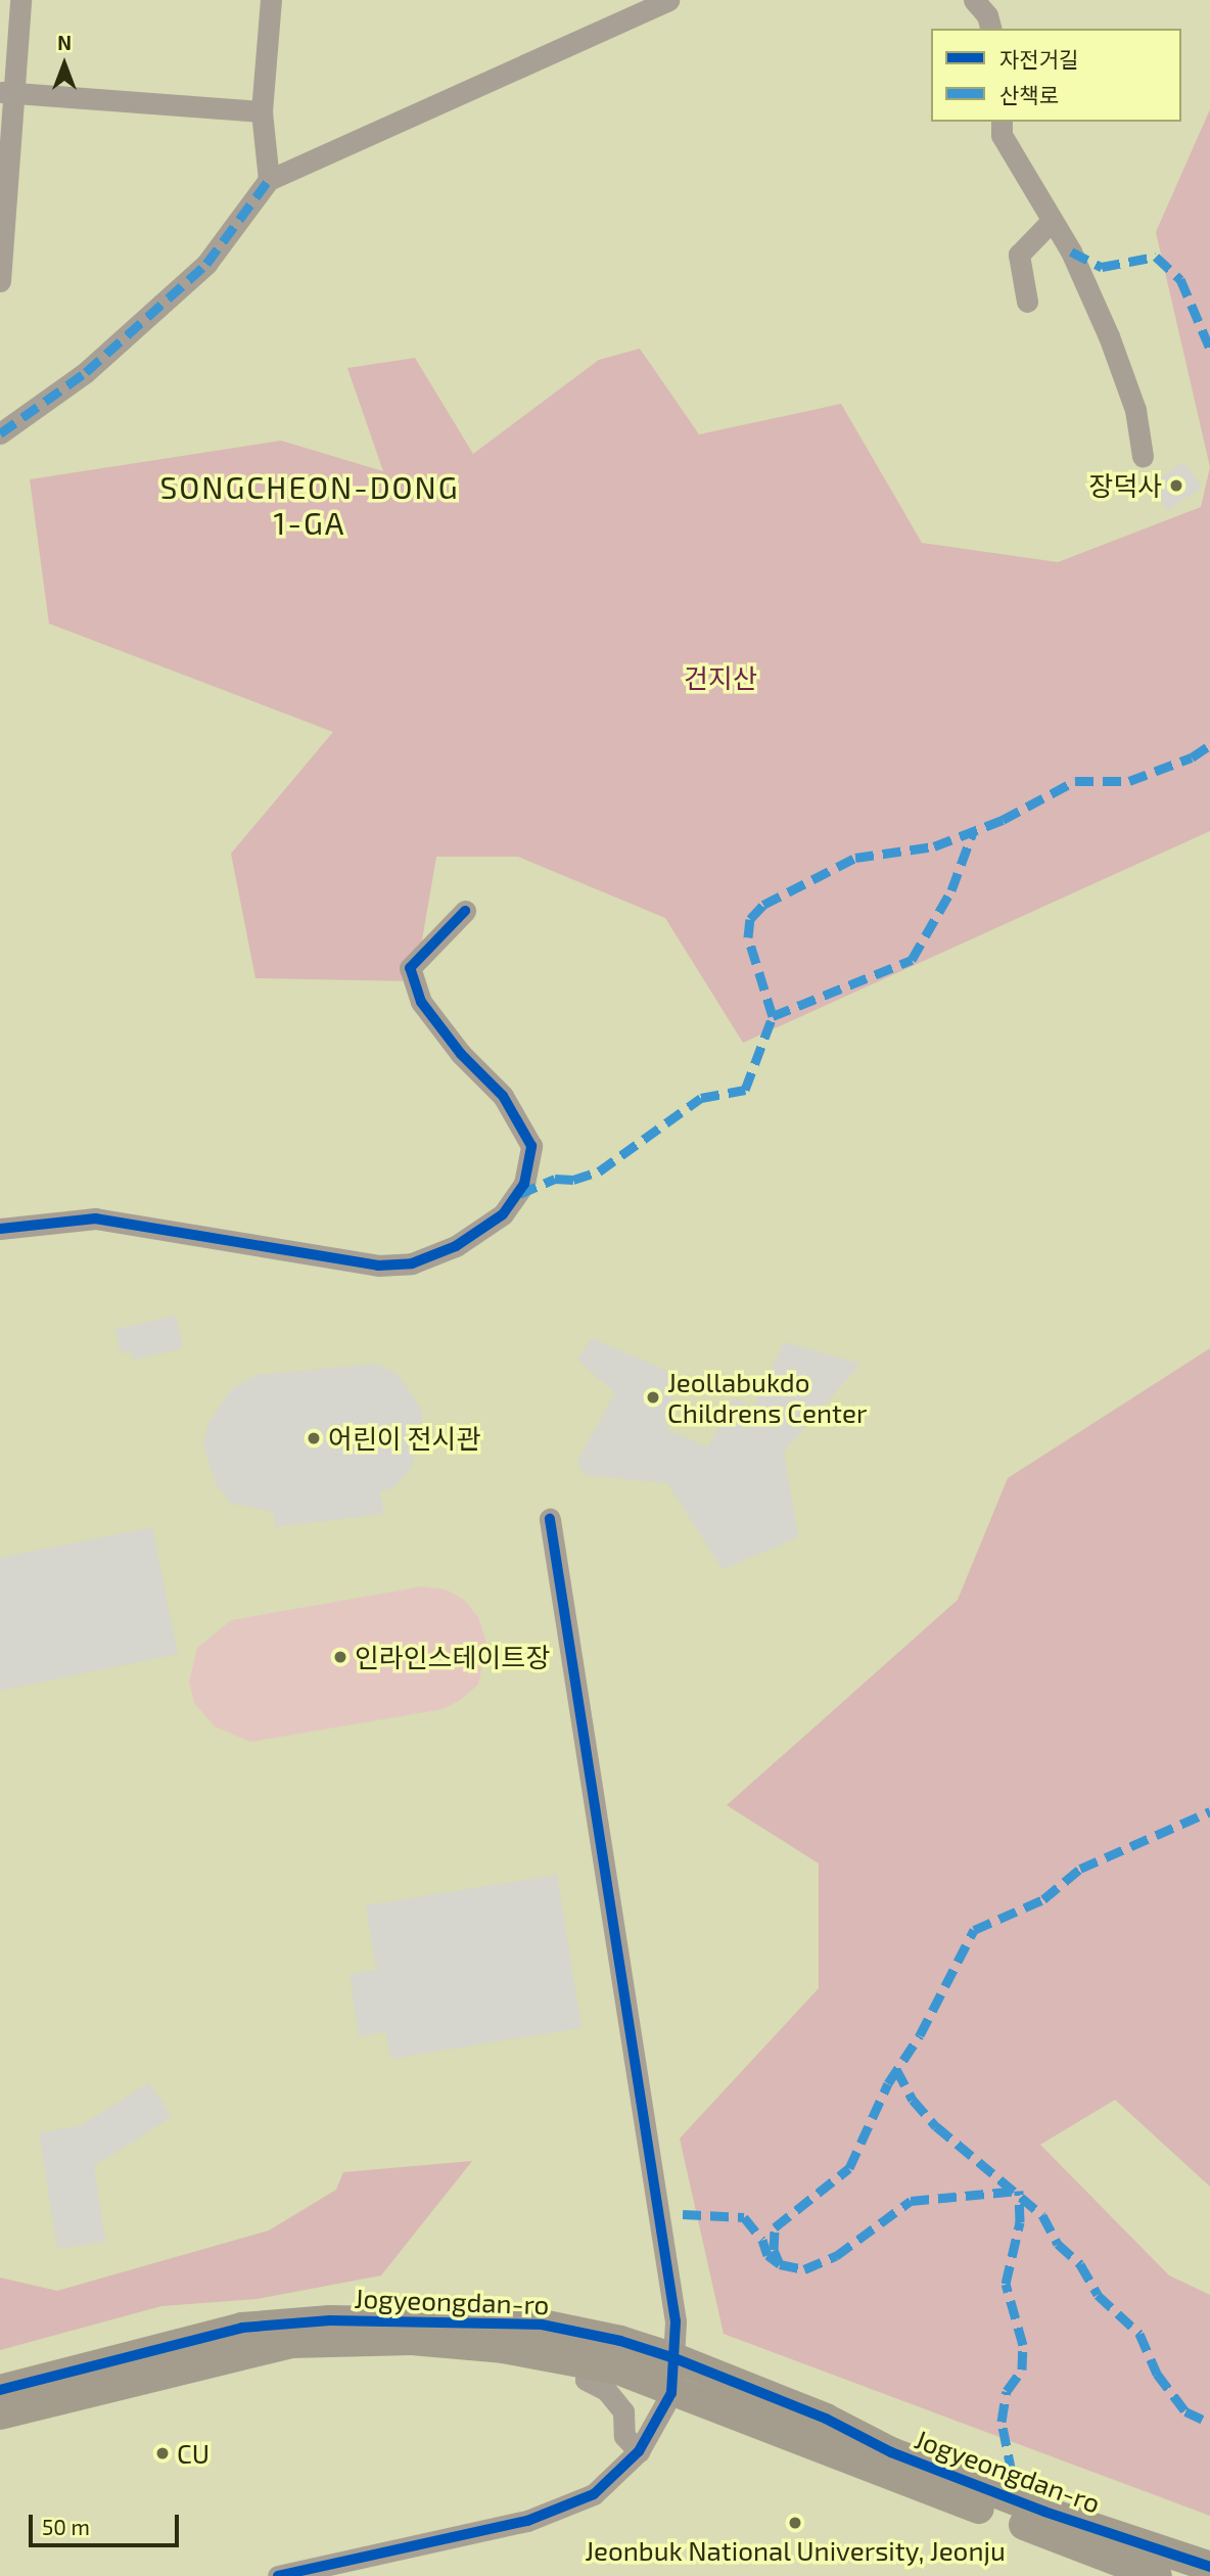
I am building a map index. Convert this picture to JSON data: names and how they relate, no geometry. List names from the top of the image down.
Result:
{
  "streets": {
    "street": ["Jogyeongdan-ro"]
  },
  "districts": ["SONGCHEON-DONG 1-GA"],
  "parks": ["건지산"],
  "places": [
    "장덕사",
    "Jeollabukdo Childrens Center",
    "어린이 전시관",
    "인라인스테이트장",
    "CU",
    "Jeonbuk National University, Jeonju"
  ],
  "legend": ["자전거길", "산책로"],
  "scale_bar": "50 m",
  "north": "top"
}
